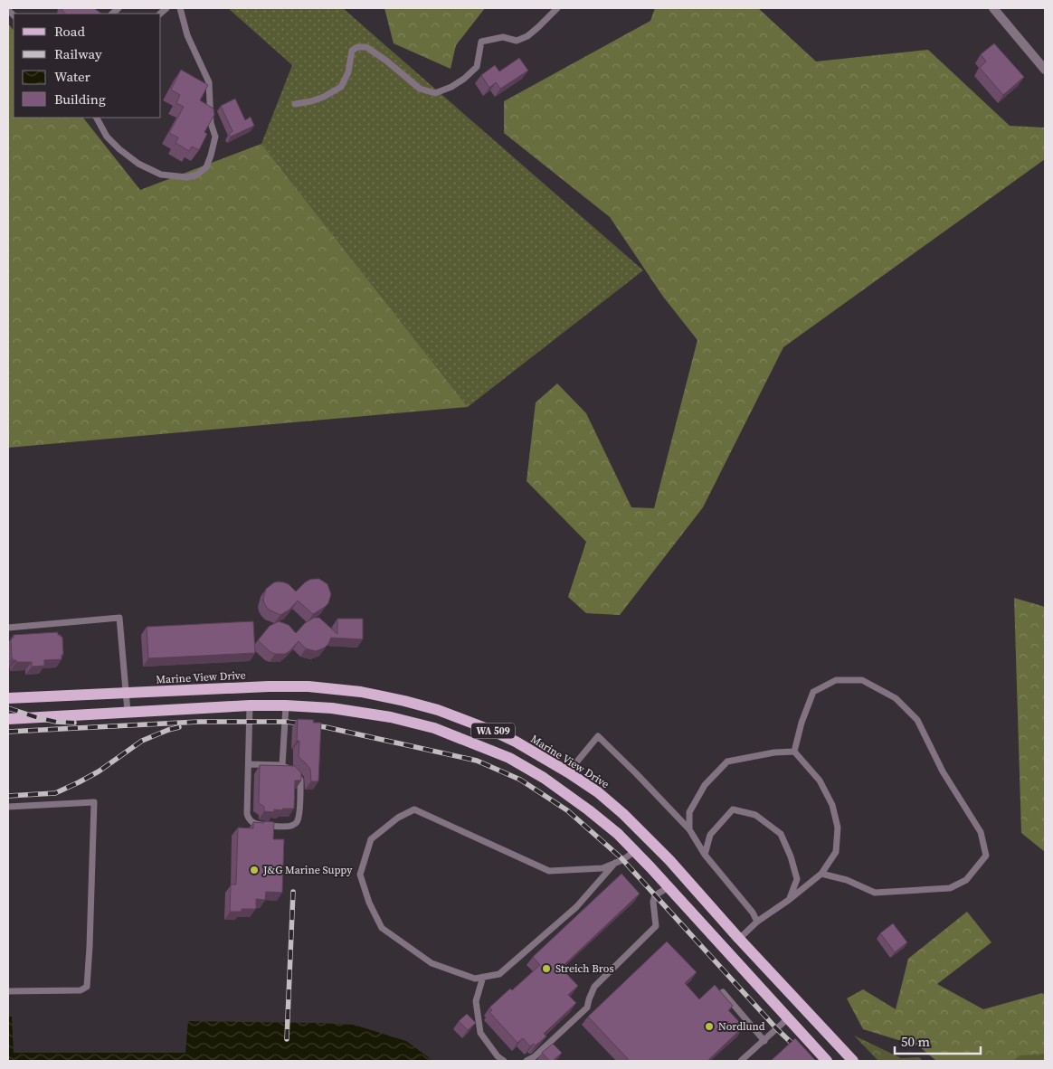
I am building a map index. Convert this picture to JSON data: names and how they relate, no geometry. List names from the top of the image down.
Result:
{
  "streets": {
    "main road": ["Marine View Drive", "WA 509"]
  },
  "places": ["J&G Marine Suppy", "Streich Bros", "Nordlund"],
  "legend": [
    "Road",
    "Railway",
    "Water",
    "Building"
  ],
  "scale_bar": "50 m"
}
